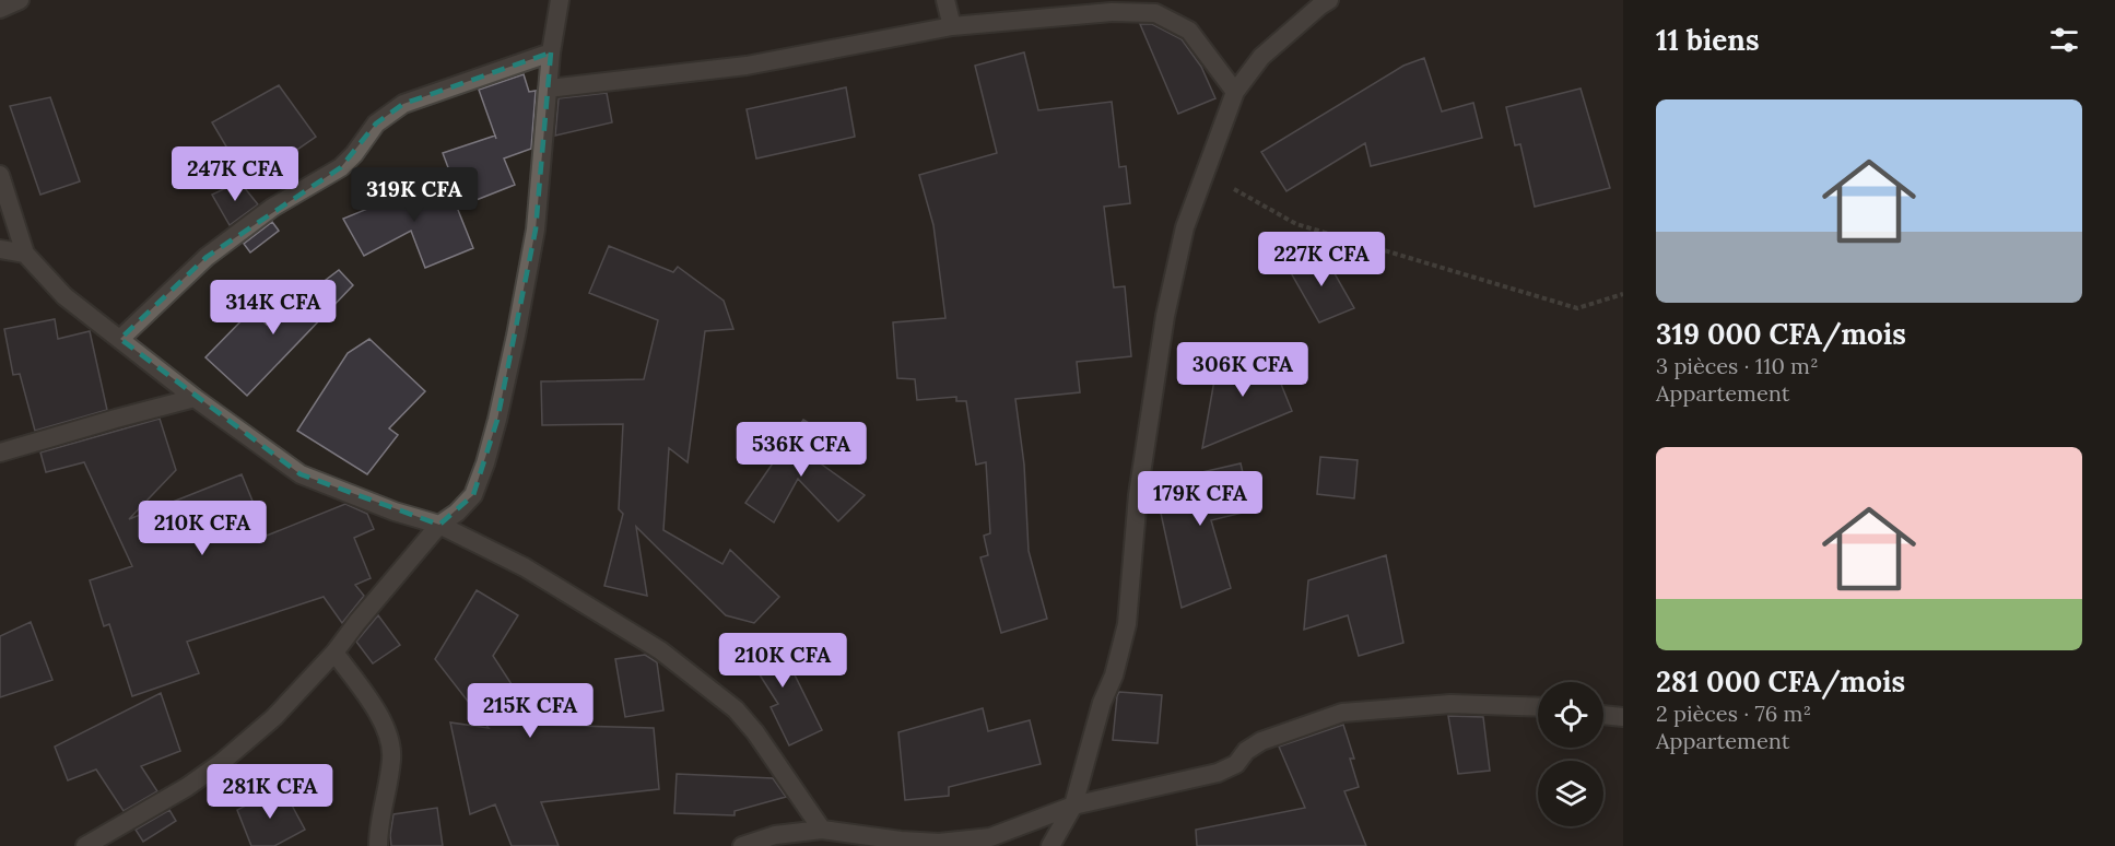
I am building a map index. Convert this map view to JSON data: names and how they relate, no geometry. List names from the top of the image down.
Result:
{
  "page": {
    "heading": "11 biens",
    "list": [
      {
        "name": "319 000 CFA/mois",
        "note": "3 pièces · 110 m² · Appartement"
      },
      {
        "name": "281 000 CFA/mois",
        "note": "2 pièces · 76 m² · Appartement"
      }
    ],
    "price": [
      "247K CFA",
      "319K CFA",
      "227K CFA",
      "314K CFA",
      "306K CFA",
      "536K CFA",
      "179K CFA",
      "210K CFA",
      "210K CFA",
      "215K CFA",
      "281K CFA"
    ]
  }
}
